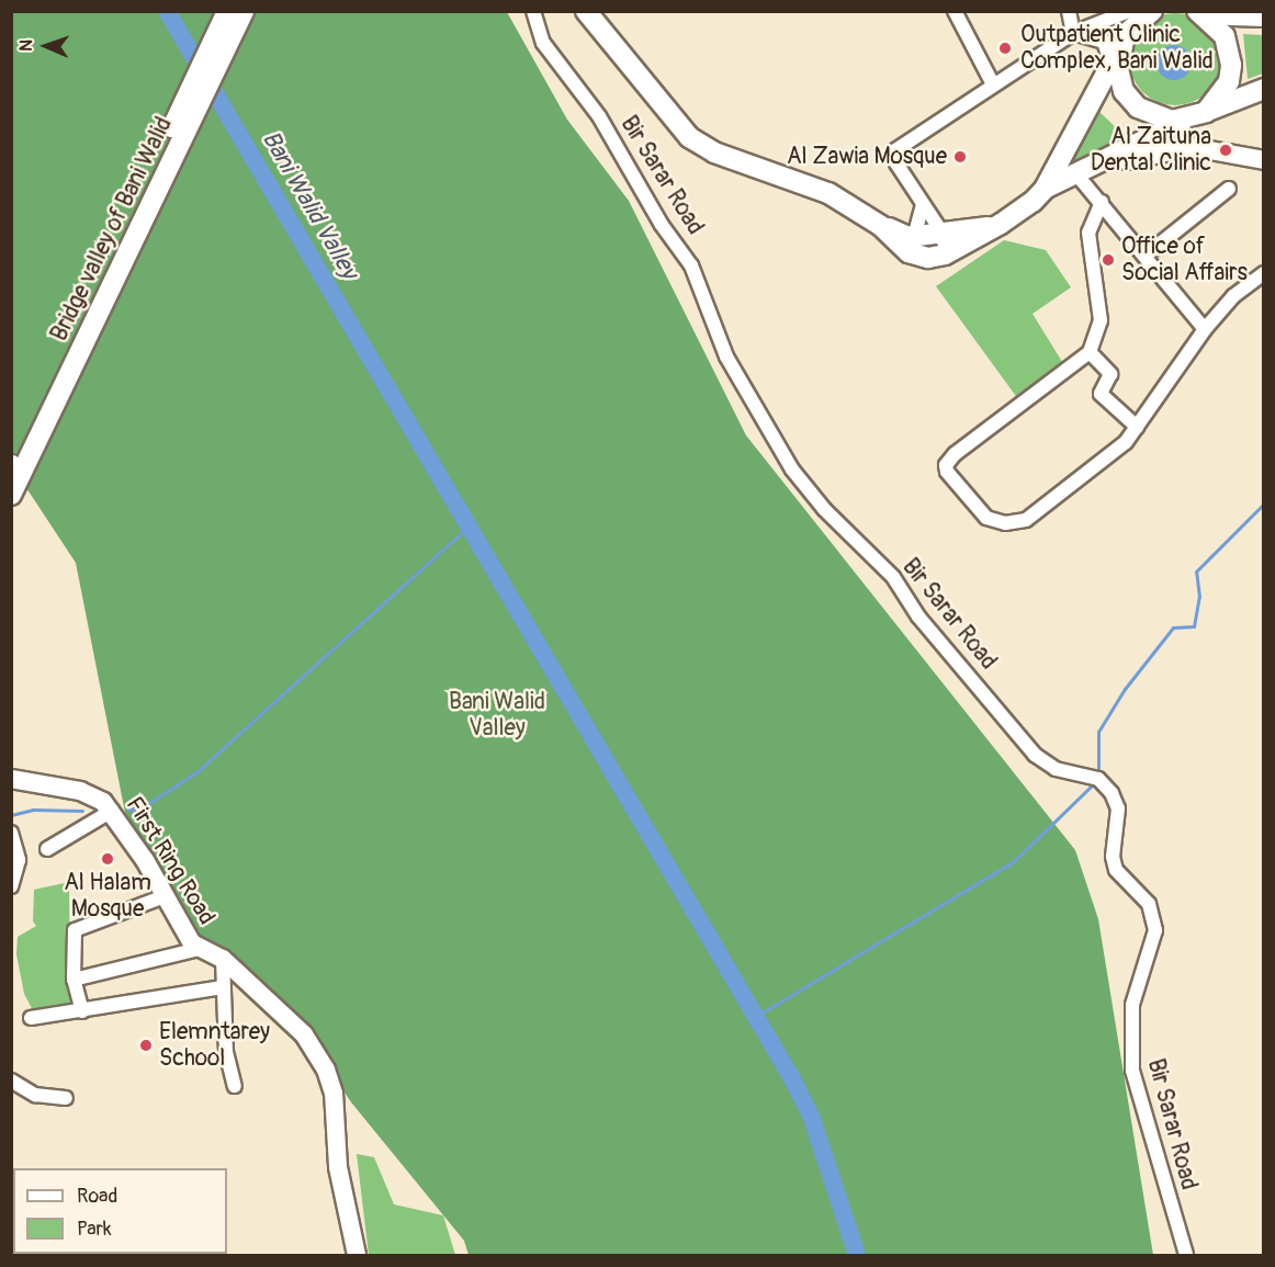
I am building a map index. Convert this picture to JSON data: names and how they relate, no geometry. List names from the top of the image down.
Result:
{
  "streets": {
    "highway": ["Bridge valley of Bani Walid"],
    "main road": ["First Ring Road"],
    "street": ["Bir Sarar Road"]
  },
  "water": ["Bani Walid Valley"],
  "parks": ["Bani Walid Valley"],
  "places": [
    "Outpatient Clinic Complex, Bani Walid",
    "Al Zaituna Dental Clinic",
    "Al Zawia Mosque",
    "Office of Social Affairs",
    "Al Halam Mosque",
    "Elemntarey School"
  ],
  "legend": ["Road", "Park"],
  "north": "left"
}
